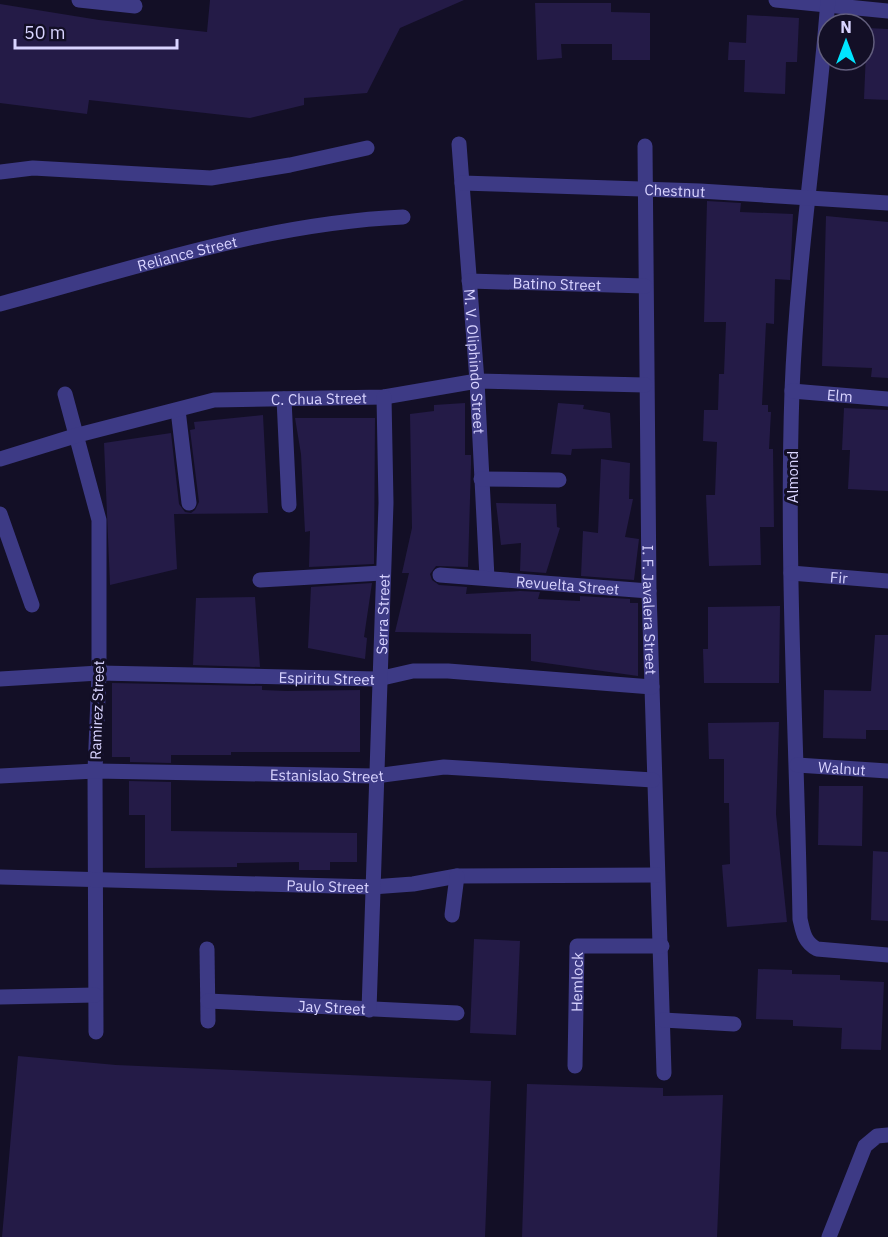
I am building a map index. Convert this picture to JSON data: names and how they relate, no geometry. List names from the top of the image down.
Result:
{
  "streets": {
    "street": [
      "Chestnut",
      "Reliance Street",
      "Batino Street",
      "M. V. Oliphindo Street",
      "Elm",
      "C. Chua Street",
      "Almond",
      "Fir",
      "Revuelta Street",
      "I. F. Javalera Street",
      "Serra Street",
      "Espiritu Street",
      "Ramirez Street",
      "Walnut",
      "Estanislao Street",
      "Paulo Street",
      "Hemlock",
      "Jay Street"
    ]
  },
  "crossings": [
    ["Chestnut", "M. V. Oliphindo Street"],
    ["Chestnut", "Almond"],
    ["Chestnut", "I. F. Javalera Street"],
    ["Batino Street", "M. V. Oliphindo Street"],
    ["Batino Street", "I. F. Javalera Street"],
    ["M. V. Oliphindo Street", "C. Chua Street"],
    ["M. V. Oliphindo Street", "Revuelta Street"],
    ["Elm", "Almond"],
    ["C. Chua Street", "I. F. Javalera Street"],
    ["C. Chua Street", "Serra Street"],
    ["C. Chua Street", "Ramirez Street"],
    ["Almond", "Fir"],
    ["Almond", "Walnut"],
    ["Revuelta Street", "I. F. Javalera Street"],
    ["I. F. Javalera Street", "Espiritu Street"],
    ["I. F. Javalera Street", "Estanislao Street"],
    ["I. F. Javalera Street", "Paulo Street"],
    ["I. F. Javalera Street", "Hemlock"],
    ["Serra Street", "Espiritu Street"],
    ["Serra Street", "Estanislao Street"],
    ["Serra Street", "Paulo Street"],
    ["Serra Street", "Jay Street"],
    ["Espiritu Street", "Ramirez Street"],
    ["Ramirez Street", "Estanislao Street"],
    ["Ramirez Street", "Paulo Street"]
  ],
  "scale_bar": "50 m",
  "north": "top"
}
